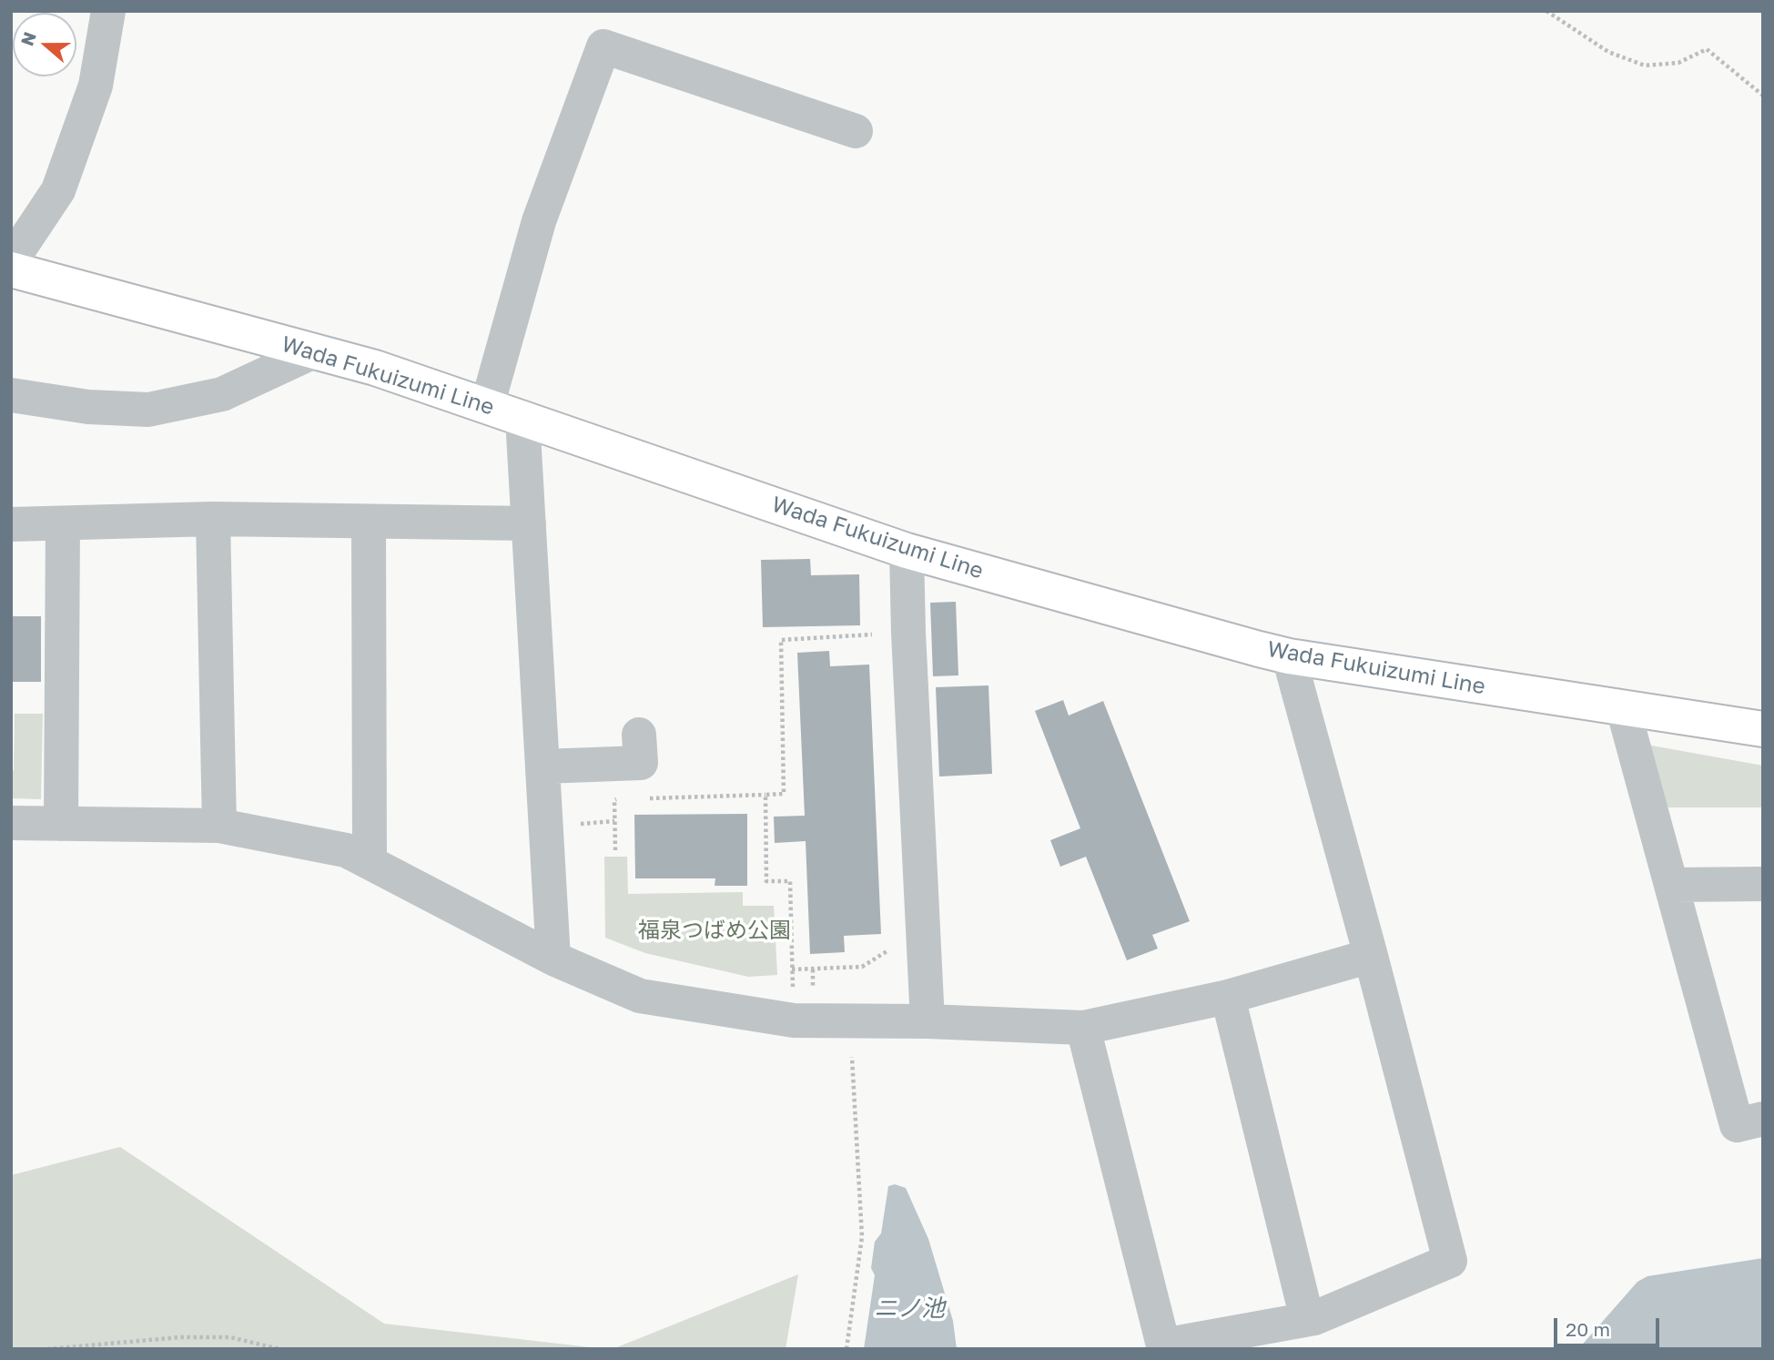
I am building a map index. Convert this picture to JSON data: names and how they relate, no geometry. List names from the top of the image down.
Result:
{
  "streets": {
    "main road": ["Wada Fukuizumi Line"]
  },
  "water": ["ニノ池"],
  "parks": ["福泉つばめ公園"],
  "scale_bar": "20 m",
  "north": "left"
}
